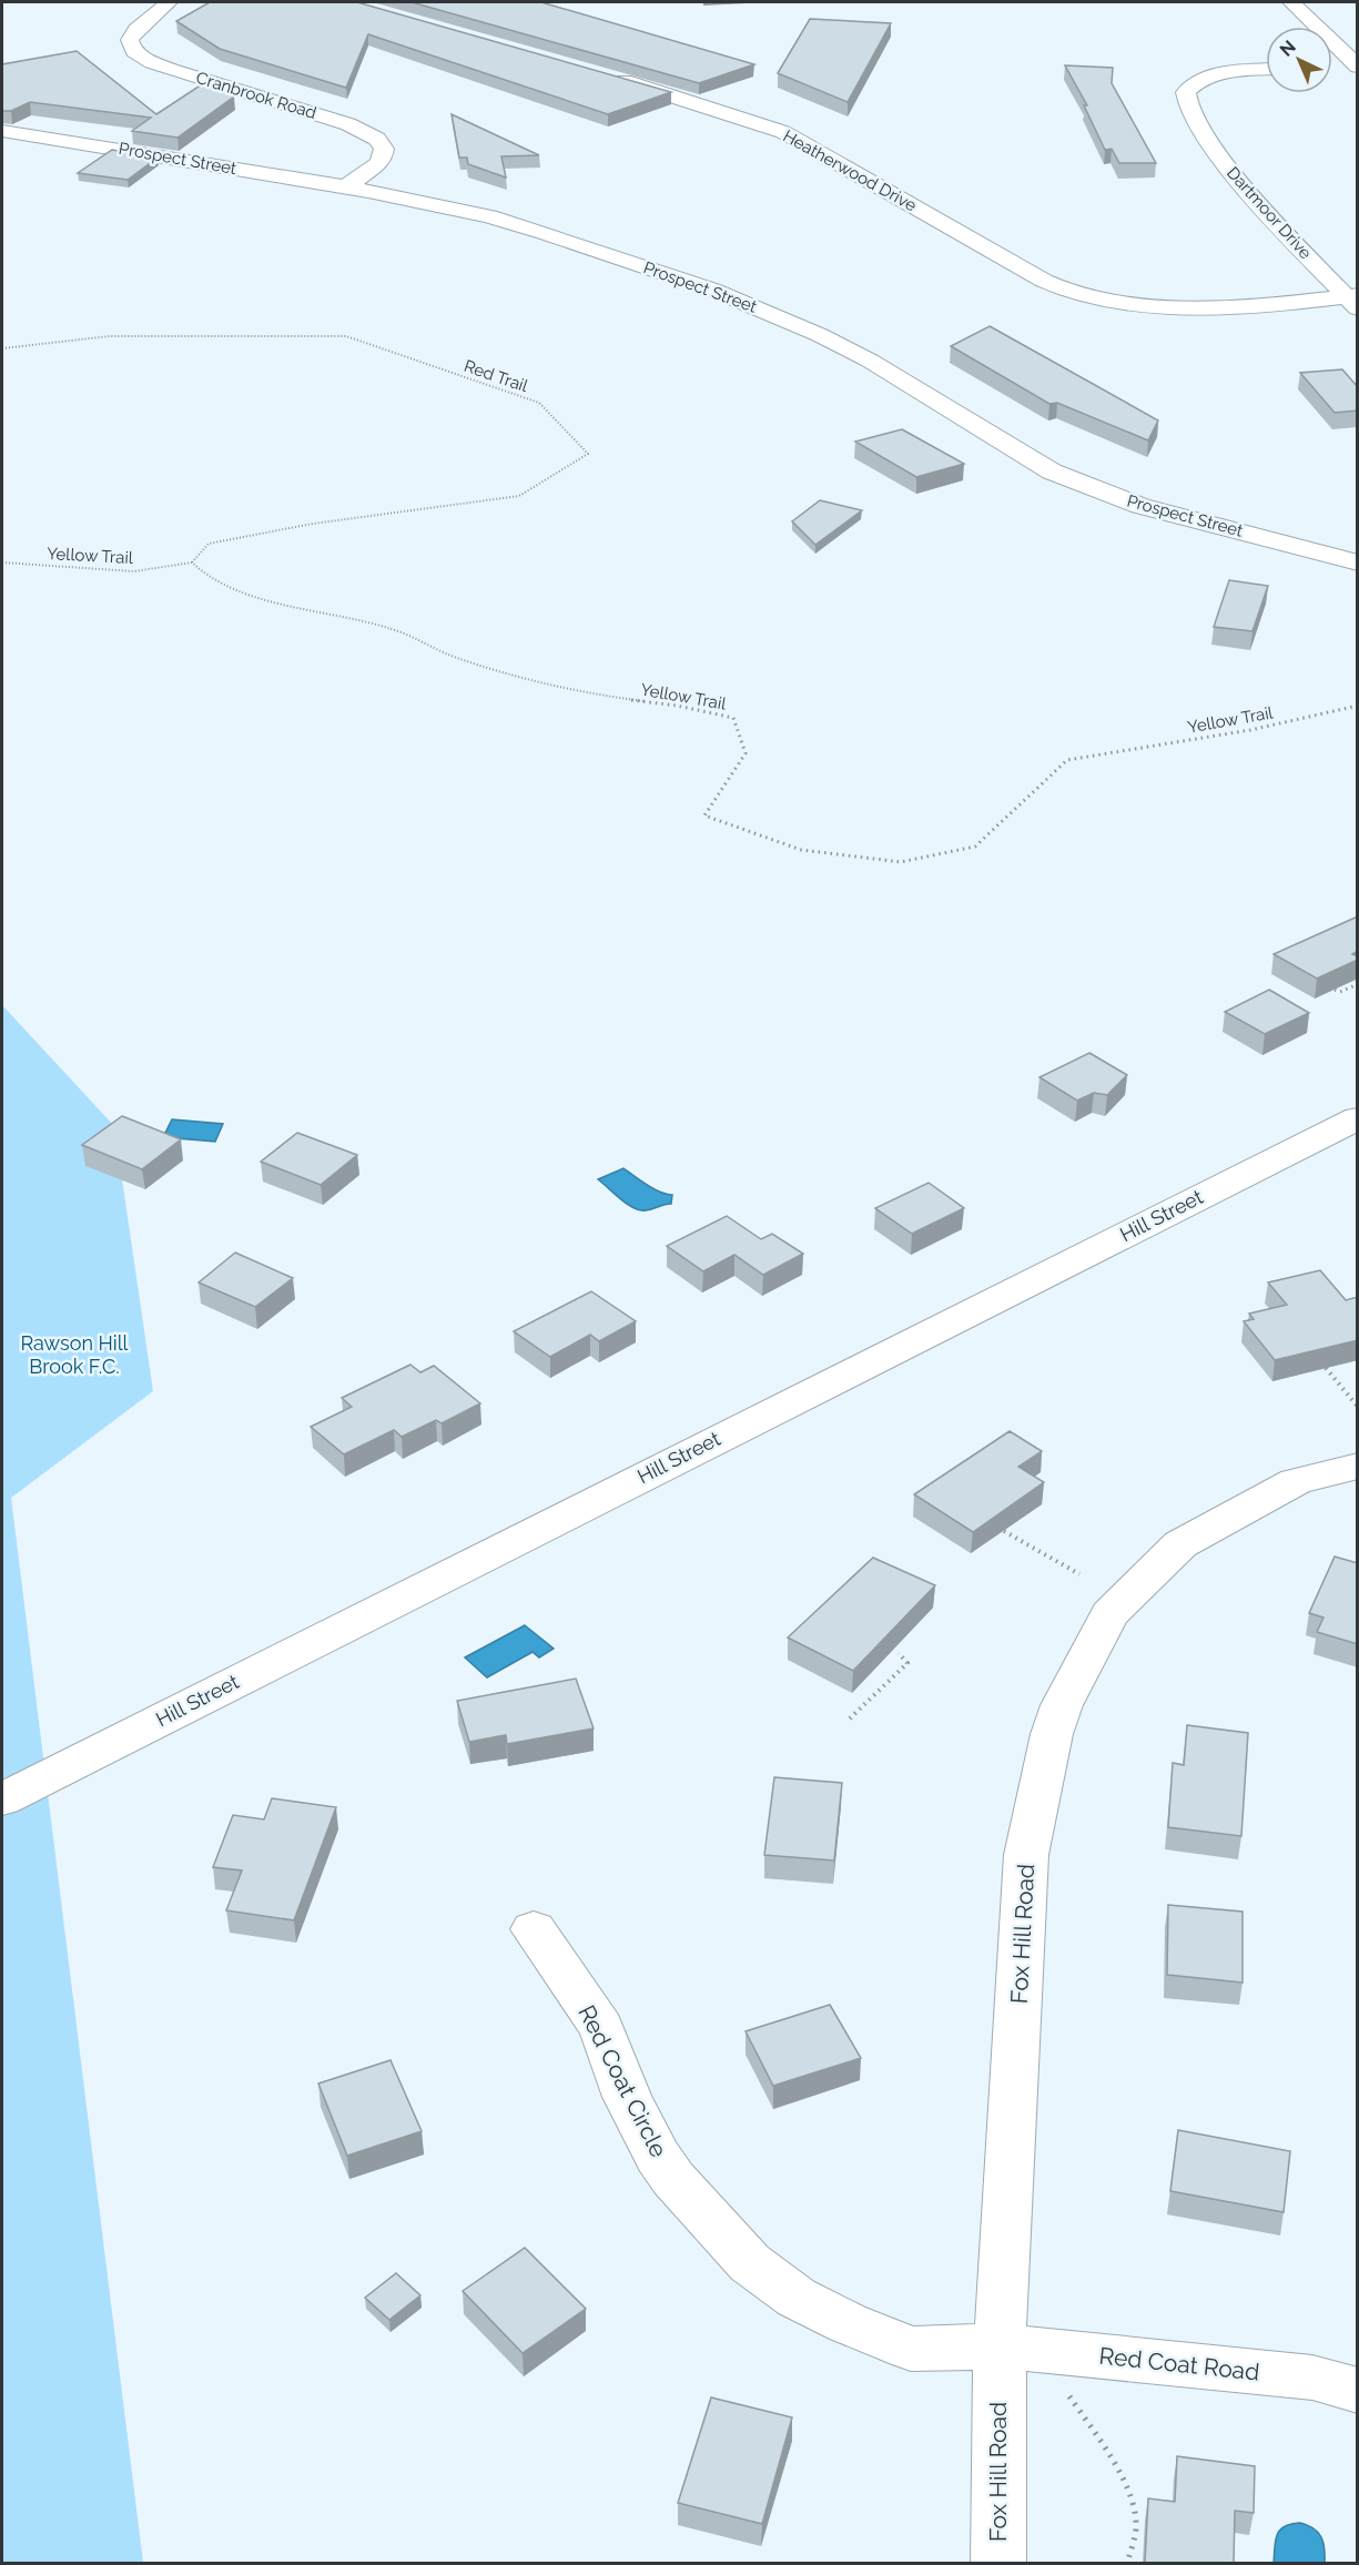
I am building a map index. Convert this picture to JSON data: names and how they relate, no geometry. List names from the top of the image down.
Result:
{
  "streets": {
    "street": [
      "Cranbrook Road",
      "Prospect Street",
      "Heatherwood Drive",
      "Dartmoor Drive",
      "Hill Street",
      "Fox Hill Road",
      "Red Coat Circle",
      "Red Coat Road"
    ],
    "path": ["Red Trail", "Yellow Trail"]
  },
  "crossings": [
    ["Cranbrook Road", "Prospect Street"],
    ["Heatherwood Drive", "Dartmoor Drive"],
    ["Red Trail", "Yellow Trail"],
    ["Fox Hill Road", "Red Coat Circle"],
    ["Fox Hill Road", "Red Coat Road"],
    ["Red Coat Circle", "Red Coat Road"]
  ],
  "parks": ["Rawson Hill Brook F.C."],
  "north": "top left"
}
